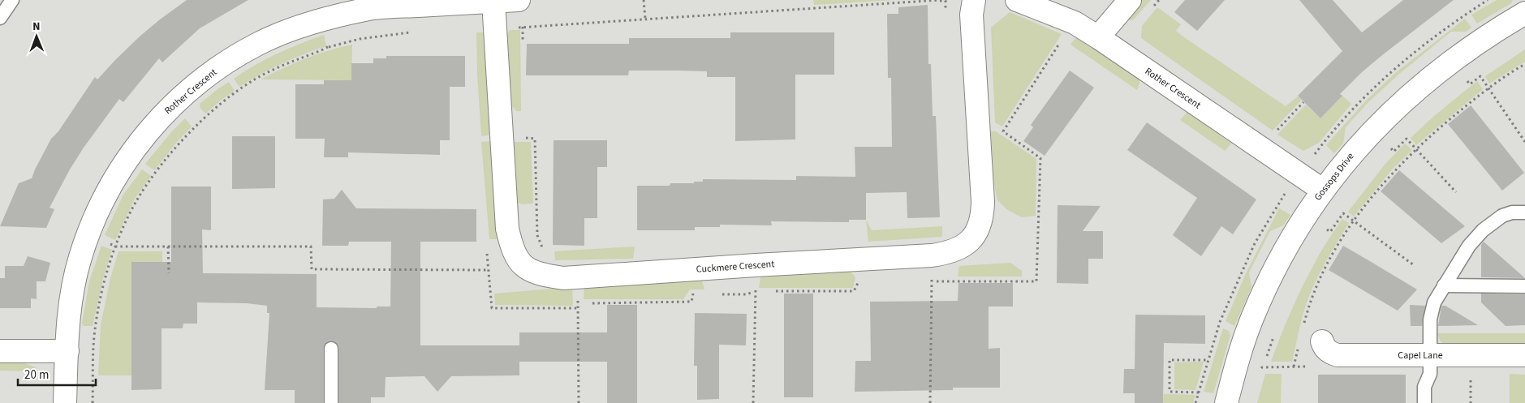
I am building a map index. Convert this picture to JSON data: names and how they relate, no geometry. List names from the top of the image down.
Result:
{
  "streets": {
    "street": [
      "Rother Crescent",
      "Gossops Drive",
      "Cuckmere Crescent",
      "Capel Lane"
    ]
  },
  "crossings": [
    ["Rother Crescent", "Gossops Drive"],
    ["Rother Crescent", "Cuckmere Crescent"]
  ],
  "scale_bar": "20 m",
  "north": "top"
}
